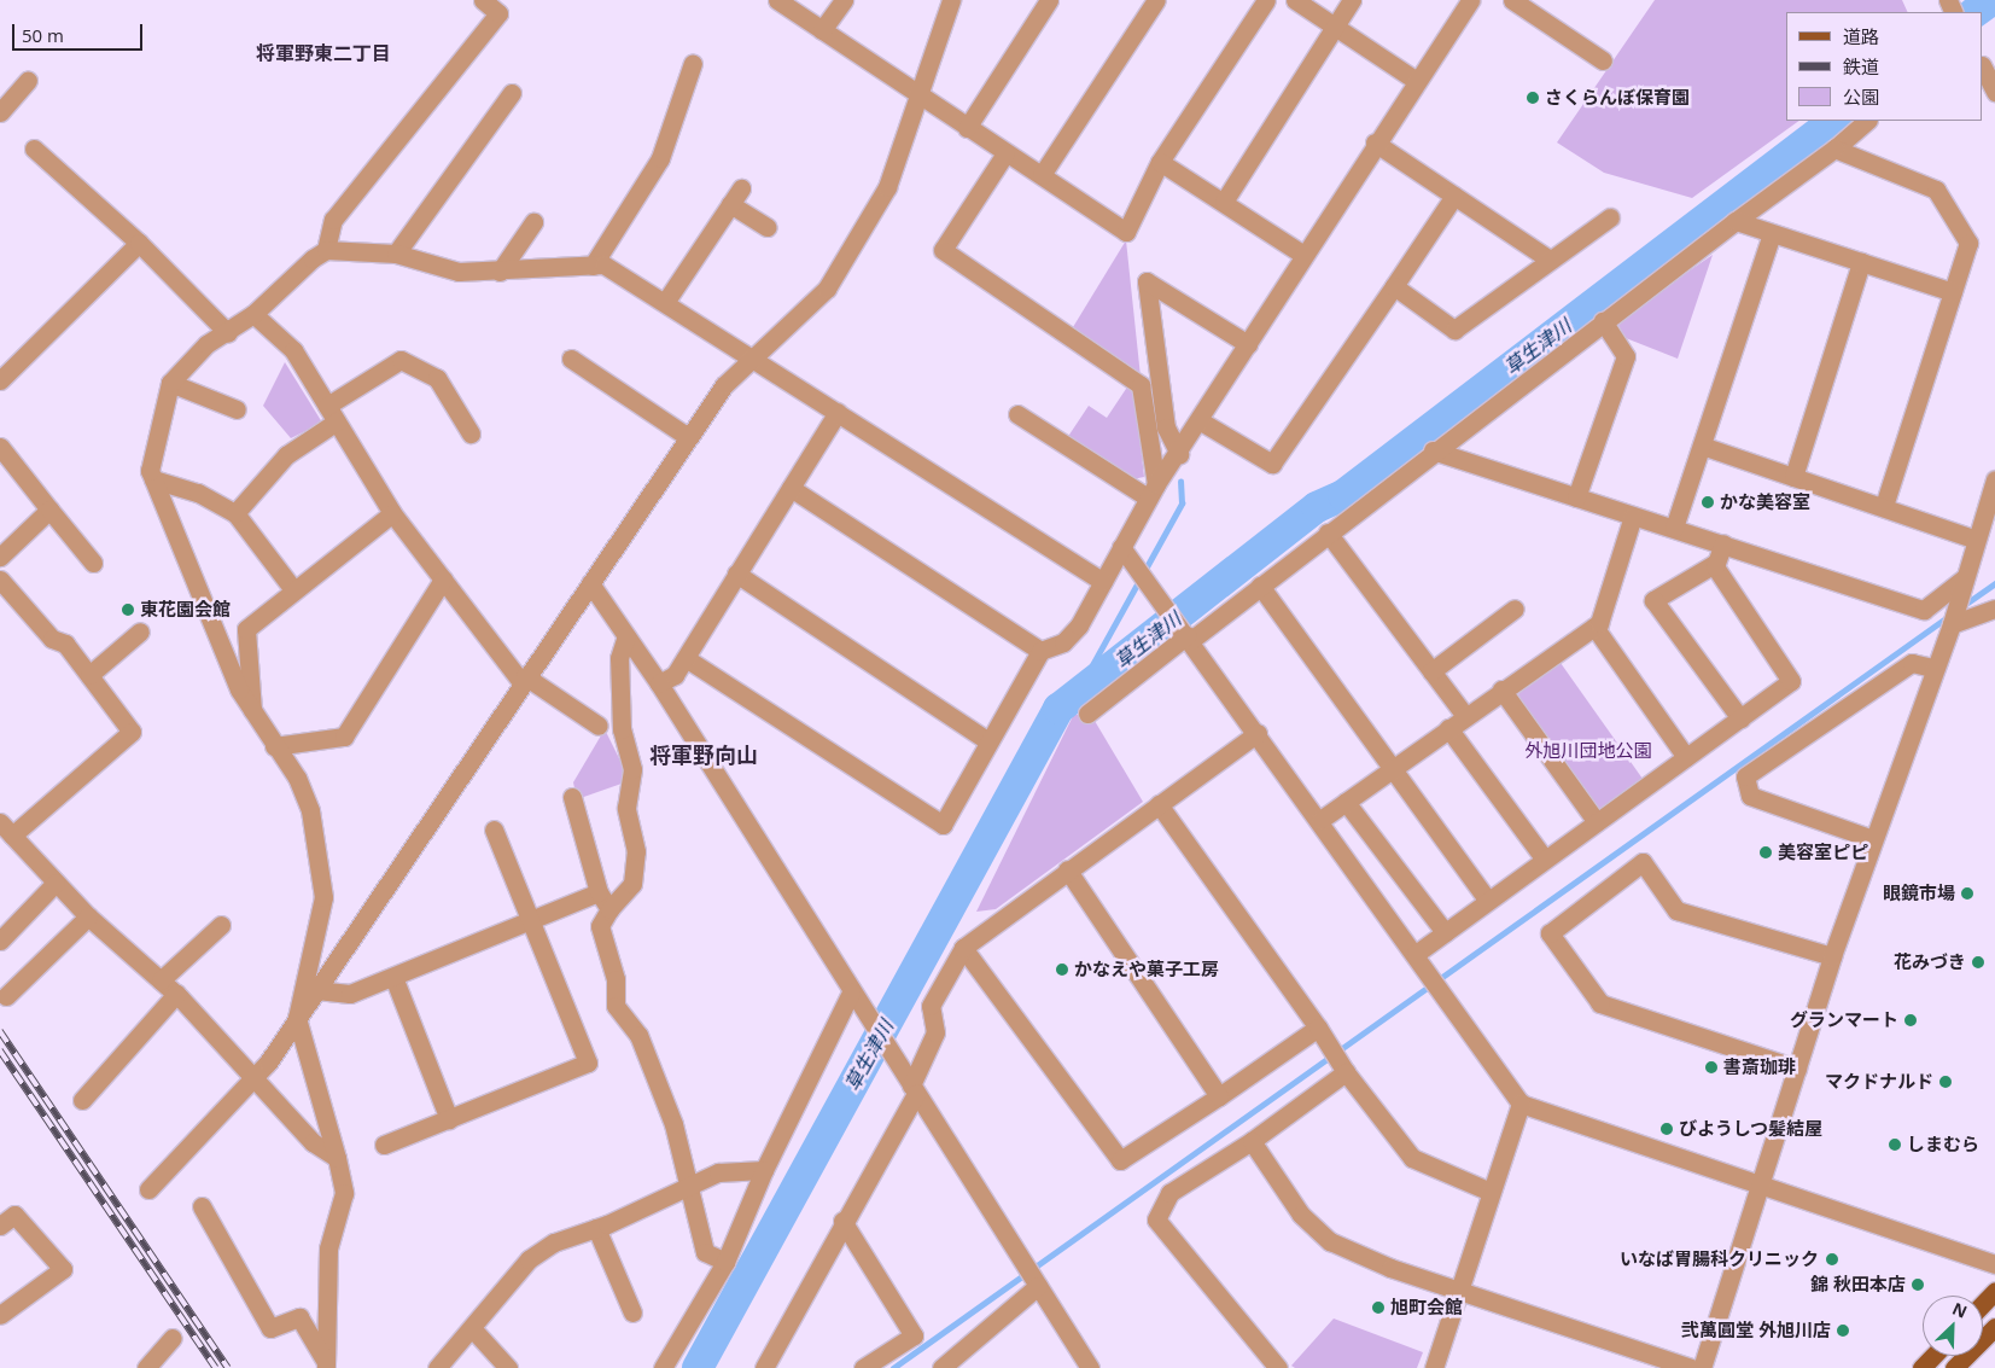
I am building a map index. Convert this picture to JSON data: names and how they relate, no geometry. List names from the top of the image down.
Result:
{
  "districts": ["将軍野東二丁目", "将軍野向山"],
  "water": ["草生津川"],
  "parks": ["外旭川団地公園"],
  "places": [
    "さくらんぼ保育園",
    "かな美容室",
    "東花園会館",
    "美容室ピピ",
    "眼鏡市場",
    "花みづき",
    "かなえや菓子工房",
    "グランマート",
    "書斎珈琲",
    "マクドナルド",
    "びようしつ髪結屋",
    "しまむら",
    "いなば胃腸科クリニック",
    "錦 秋田本店",
    "旭町会館",
    "弐萬圓堂 外旭川店"
  ],
  "legend": ["道路", "鉄道", "公園"],
  "scale_bar": "50 m",
  "north": "top right"
}
